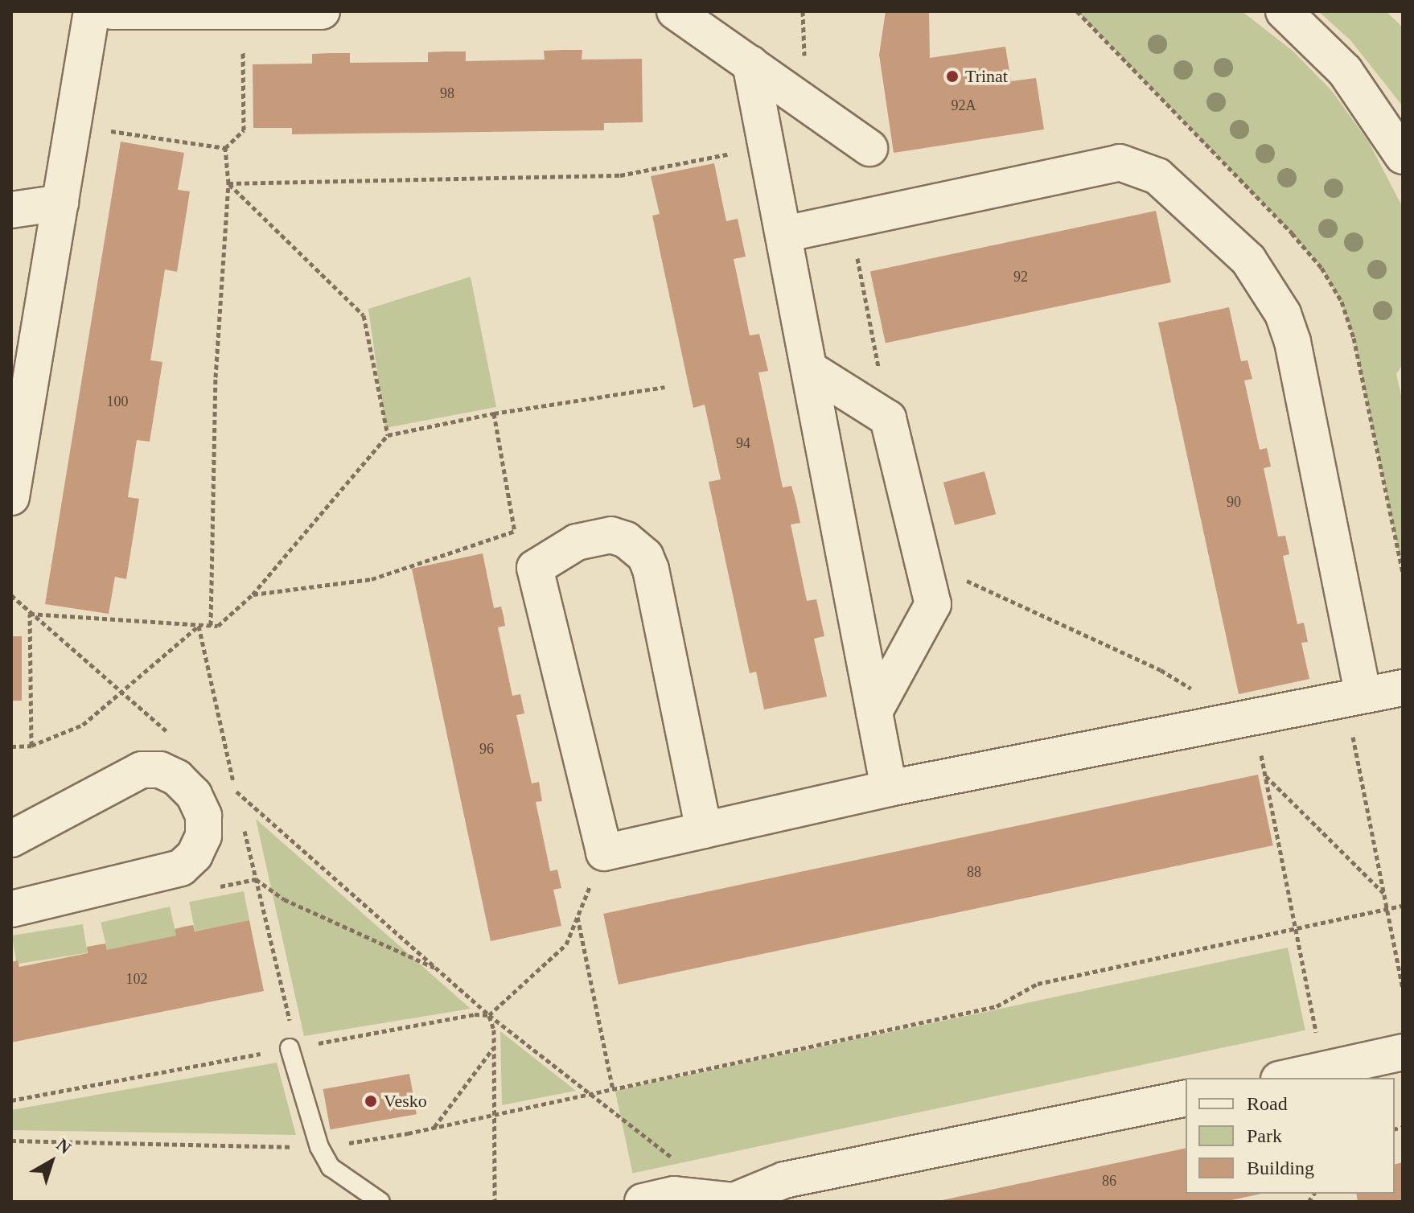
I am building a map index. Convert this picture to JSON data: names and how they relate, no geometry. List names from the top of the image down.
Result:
{
  "places": ["Trinat", "Vesko"],
  "house_numbers": [
    "98",
    "92A",
    "92",
    "100",
    "94",
    "90",
    "96",
    "88",
    "102",
    "86"
  ],
  "legend": ["Road", "Park", "Building"],
  "north": "top right"
}
